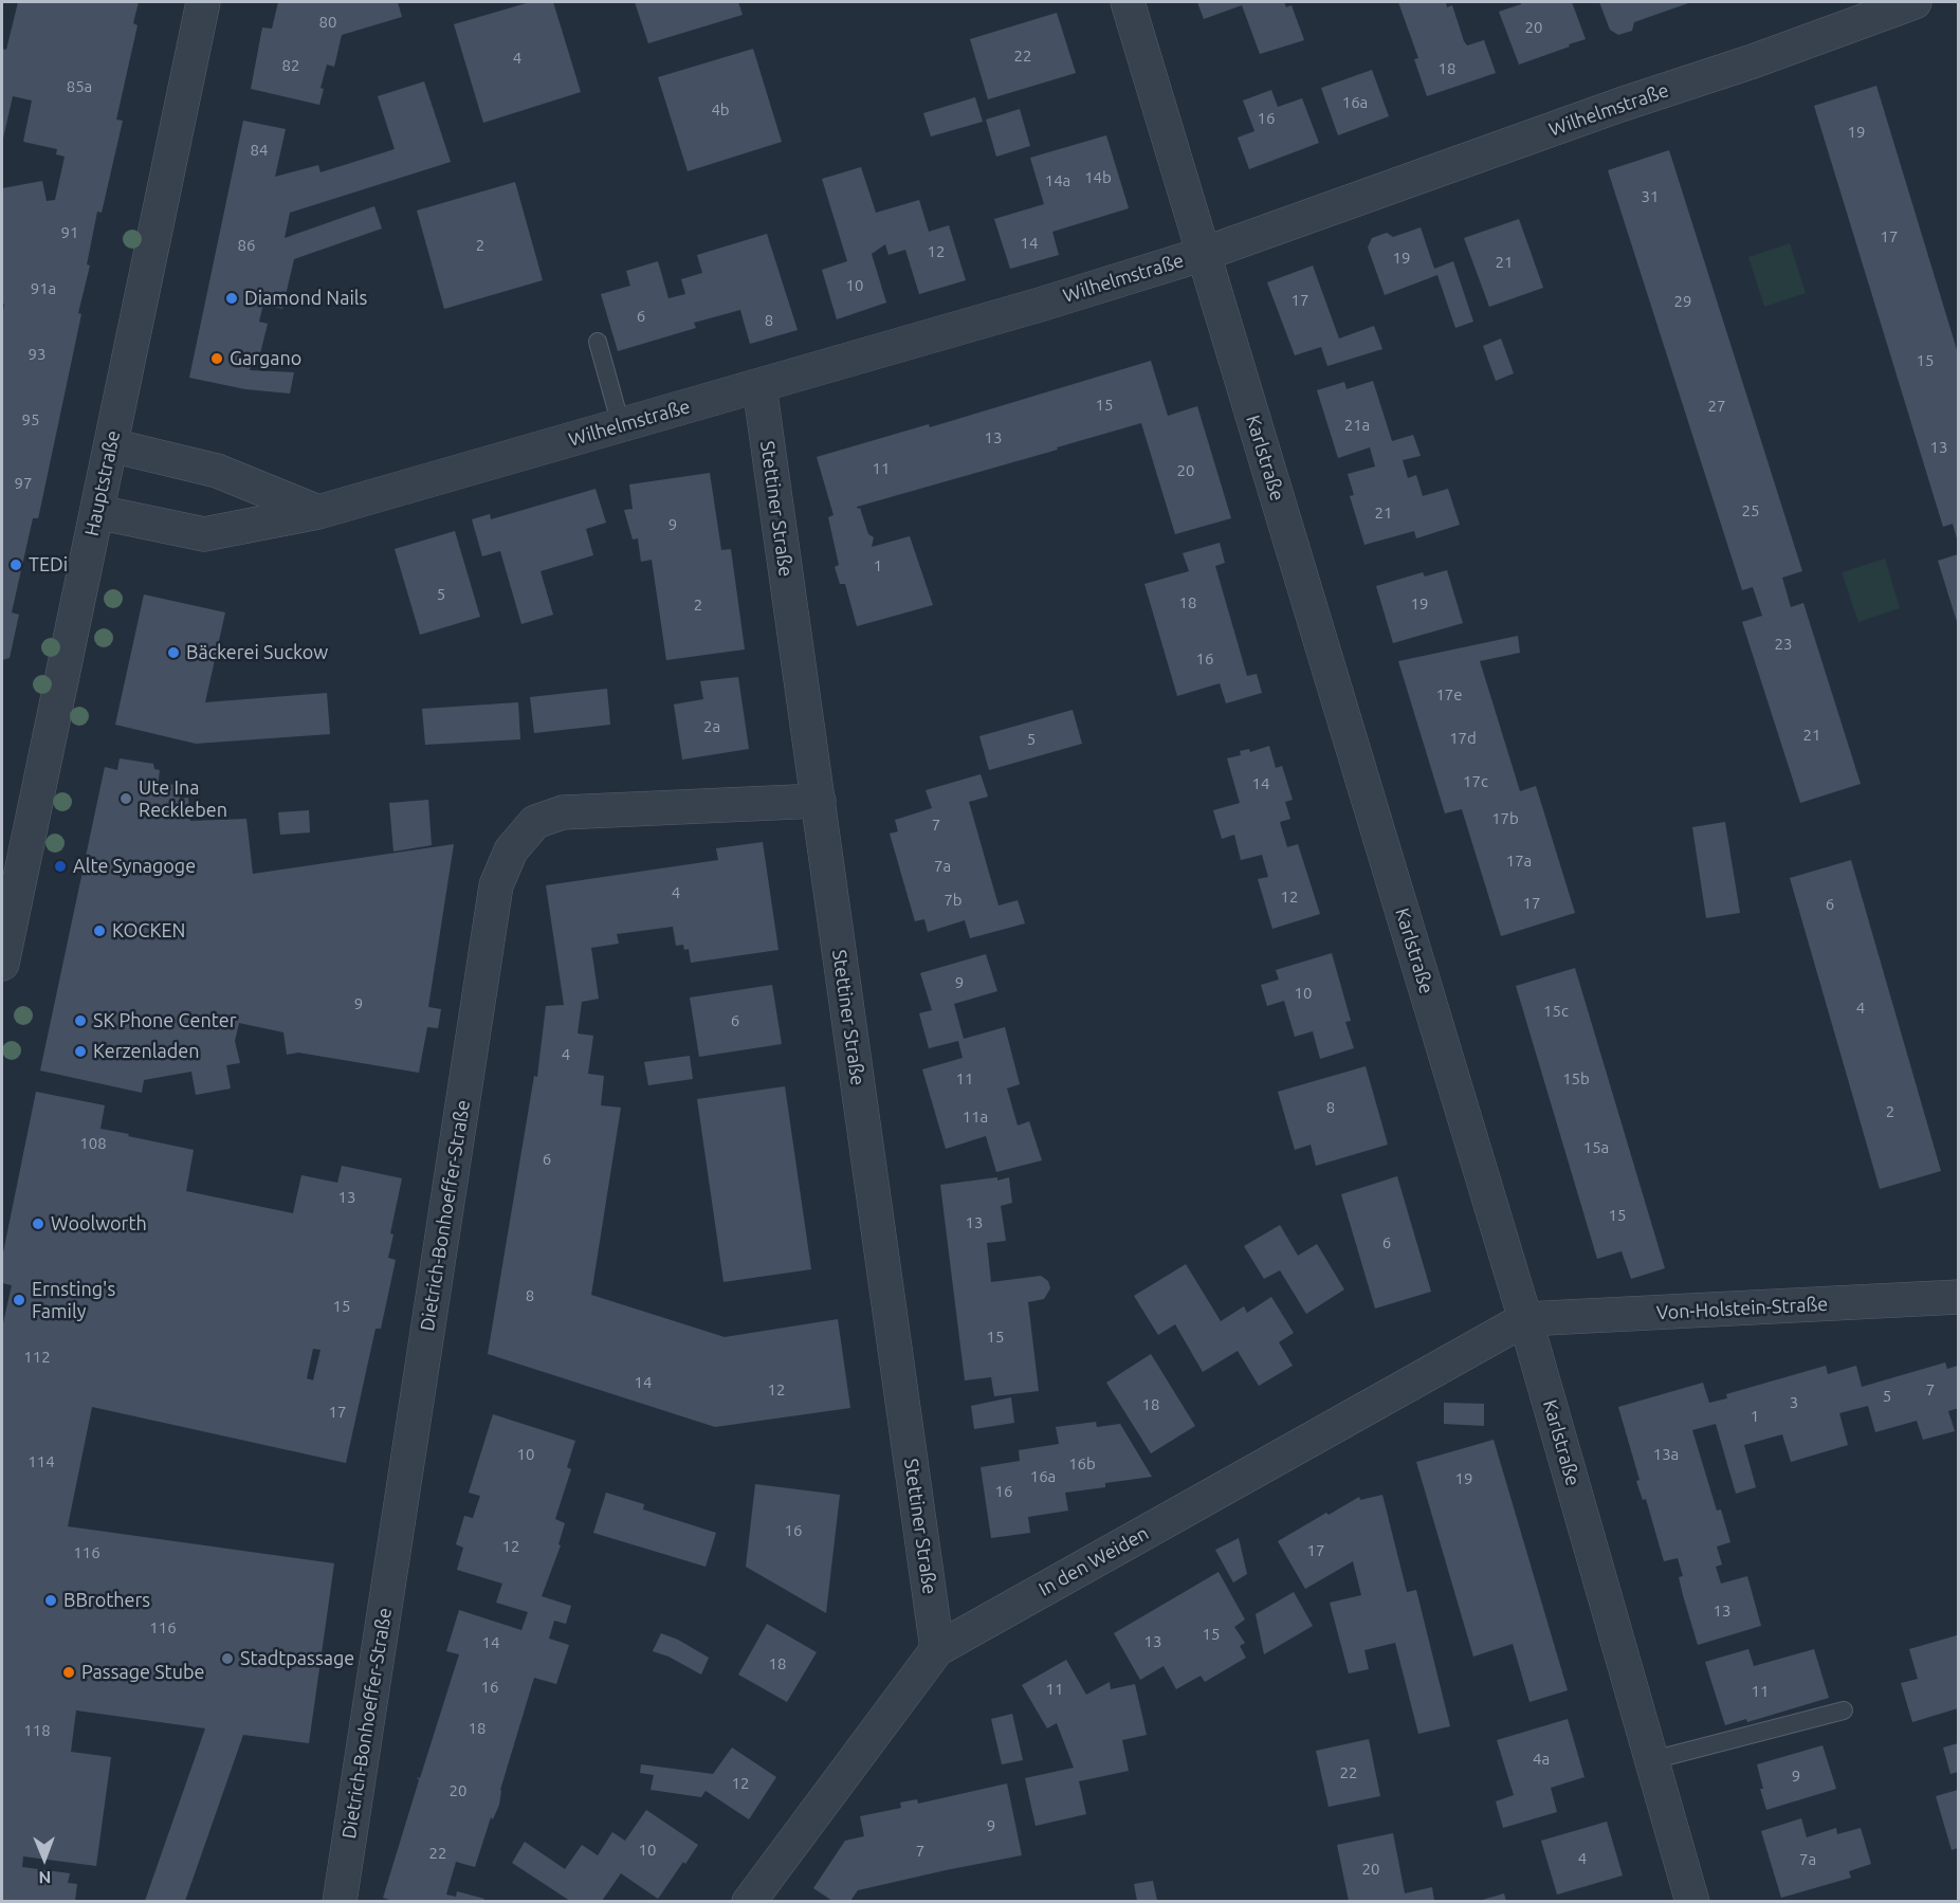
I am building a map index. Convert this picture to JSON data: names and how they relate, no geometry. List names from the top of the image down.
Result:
{
  "streets": {
    "street": [
      "Wilhelmstraße",
      "Karlstraße",
      "Hauptstraße",
      "Stettiner Straße",
      "Dietrich-Bonhoeffer-Straße",
      "Von-Holstein-Straße",
      "In den Weiden"
    ]
  },
  "crossings": [
    ["Wilhelmstraße", "Karlstraße"],
    ["Wilhelmstraße", "Hauptstraße"],
    ["Wilhelmstraße", "Stettiner Straße"],
    ["Karlstraße", "Von-Holstein-Straße"],
    ["Karlstraße", "In den Weiden"],
    ["Stettiner Straße", "Dietrich-Bonhoeffer-Straße"],
    ["Stettiner Straße", "In den Weiden"],
    ["Von-Holstein-Straße", "In den Weiden"]
  ],
  "places": [
    "Diamond Nails",
    "Gargano",
    "TEDi",
    "Bäckerei Suckow",
    "Ute Ina Reckleben",
    "Alte Synagoge",
    "KOCKEN",
    "SK Phone Center",
    "Kerzenladen",
    "Woolworth",
    "Ernsting's Family",
    "BBrothers",
    "Stadtpassage",
    "Passage Stube"
  ],
  "house_numbers": [
    "80",
    "20",
    "22",
    "4",
    "82",
    "18",
    "85a",
    "16a",
    "4b",
    "16",
    "19",
    "84",
    "14b",
    "14a",
    "31",
    "91",
    "17",
    "14",
    "86",
    "2",
    "12",
    "19",
    "21",
    "10",
    "91a",
    "17",
    "29",
    "6",
    "8",
    "93",
    "15",
    "15",
    "27",
    "95",
    "21a",
    "13",
    "13",
    "11",
    "20",
    "97",
    "25",
    "21",
    "9",
    "1",
    "5",
    "18",
    "19",
    "2",
    "23",
    "16",
    "17e",
    "2a",
    "21",
    "17d",
    "5",
    "17c",
    "14",
    "17b",
    "7",
    "17a",
    "7a",
    "4",
    "12",
    "7b",
    "17",
    "6",
    "9",
    "10",
    "9",
    "4",
    "15c",
    "6",
    "4",
    "11",
    "15b",
    "8",
    "2",
    "11a",
    "108",
    "15a",
    "6",
    "13",
    "15",
    "13",
    "6",
    "8",
    "15",
    "15",
    "112",
    "14",
    "12",
    "7",
    "5",
    "3",
    "18",
    "17",
    "1",
    "10",
    "13a",
    "114",
    "16b",
    "16a",
    "19",
    "16",
    "16",
    "12",
    "17",
    "116",
    "13",
    "116",
    "15",
    "13",
    "14",
    "18",
    "16",
    "11",
    "11",
    "18",
    "118",
    "4a",
    "22",
    "9",
    "12",
    "20",
    "9",
    "10",
    "7",
    "22",
    "4",
    "7a",
    "20"
  ],
  "north": "bottom"
}
